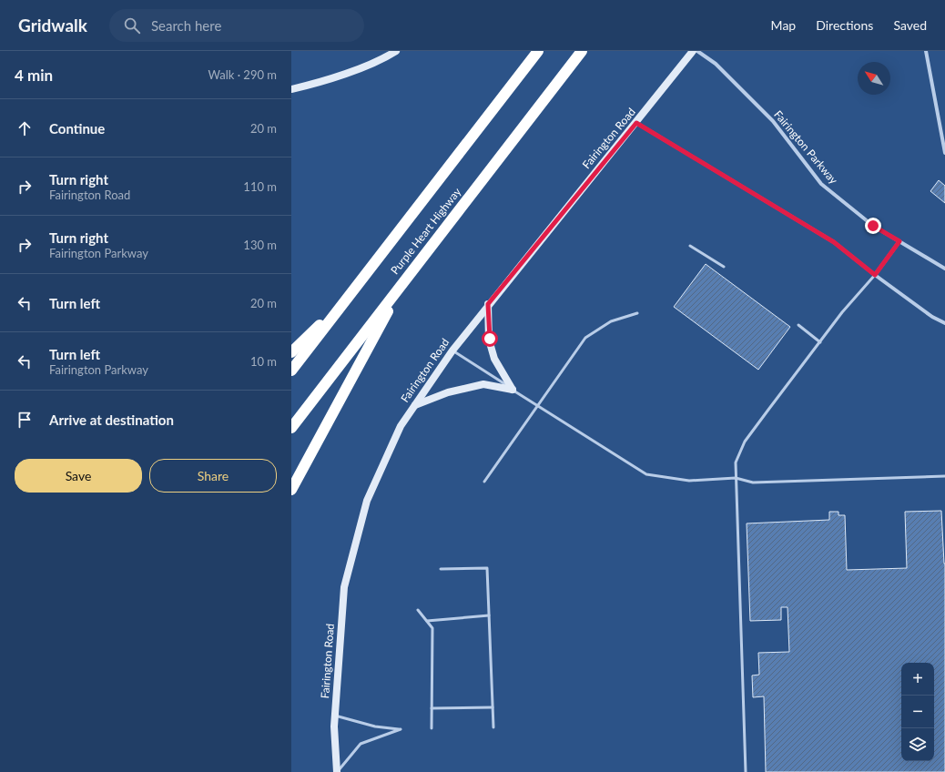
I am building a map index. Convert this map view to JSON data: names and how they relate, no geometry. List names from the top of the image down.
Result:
{
  "streets": {
    "highway": ["Purple Heart Highway"],
    "street": ["Fairington Road", "Fairington Parkway"]
  },
  "north": "top left",
  "page": {
    "header": "Gridwalk",
    "search": "Search here",
    "nav": ["Map", "Directions", "Saved"],
    "heading": ["4 min", "Walk · 290 m"],
    "list": [
      ["Continue", "20 m"],
      ["Turn right", "Fairington Road", "110 m"],
      ["Turn right", "Fairington Parkway", "130 m"],
      ["Turn left", "20 m"],
      ["Turn left", "Fairington Parkway", "10 m"],
      "Arrive at destination"
    ],
    "buttons": ["Save", "Share"],
    "map_buttons": ["+", "−"]
  }
}
